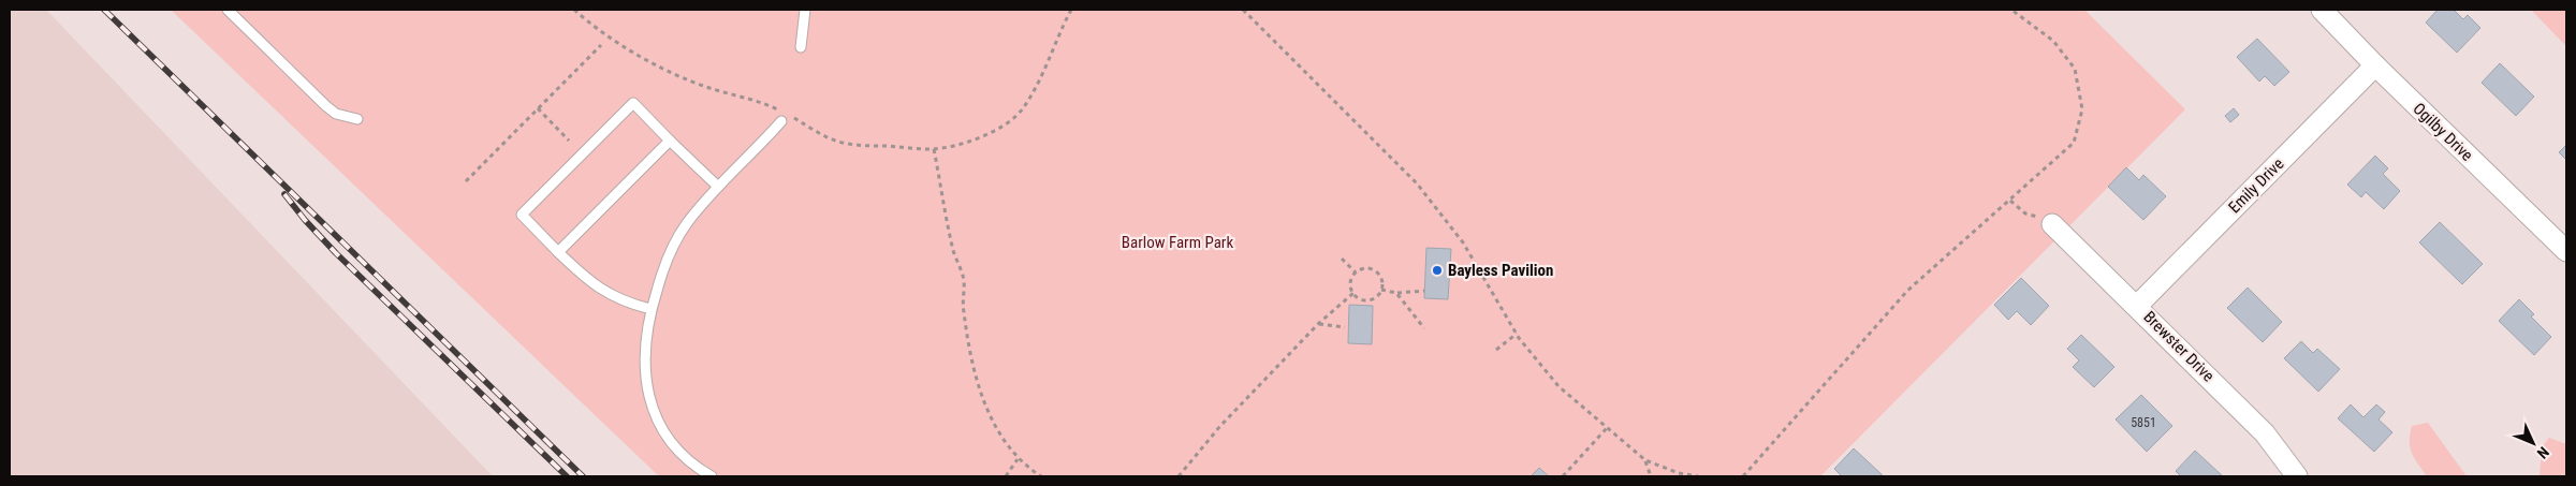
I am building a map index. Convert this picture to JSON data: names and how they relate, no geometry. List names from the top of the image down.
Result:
{
  "streets": {
    "street": ["Ogilby Drive", "Emily Drive", "Brewster Drive"]
  },
  "crossings": [
    ["Ogilby Drive", "Emily Drive"],
    ["Emily Drive", "Brewster Drive"]
  ],
  "parks": ["Barlow Farm Park"],
  "places": ["Bayless Pavilion"],
  "house_numbers": ["5851"],
  "north": "bottom right"
}
